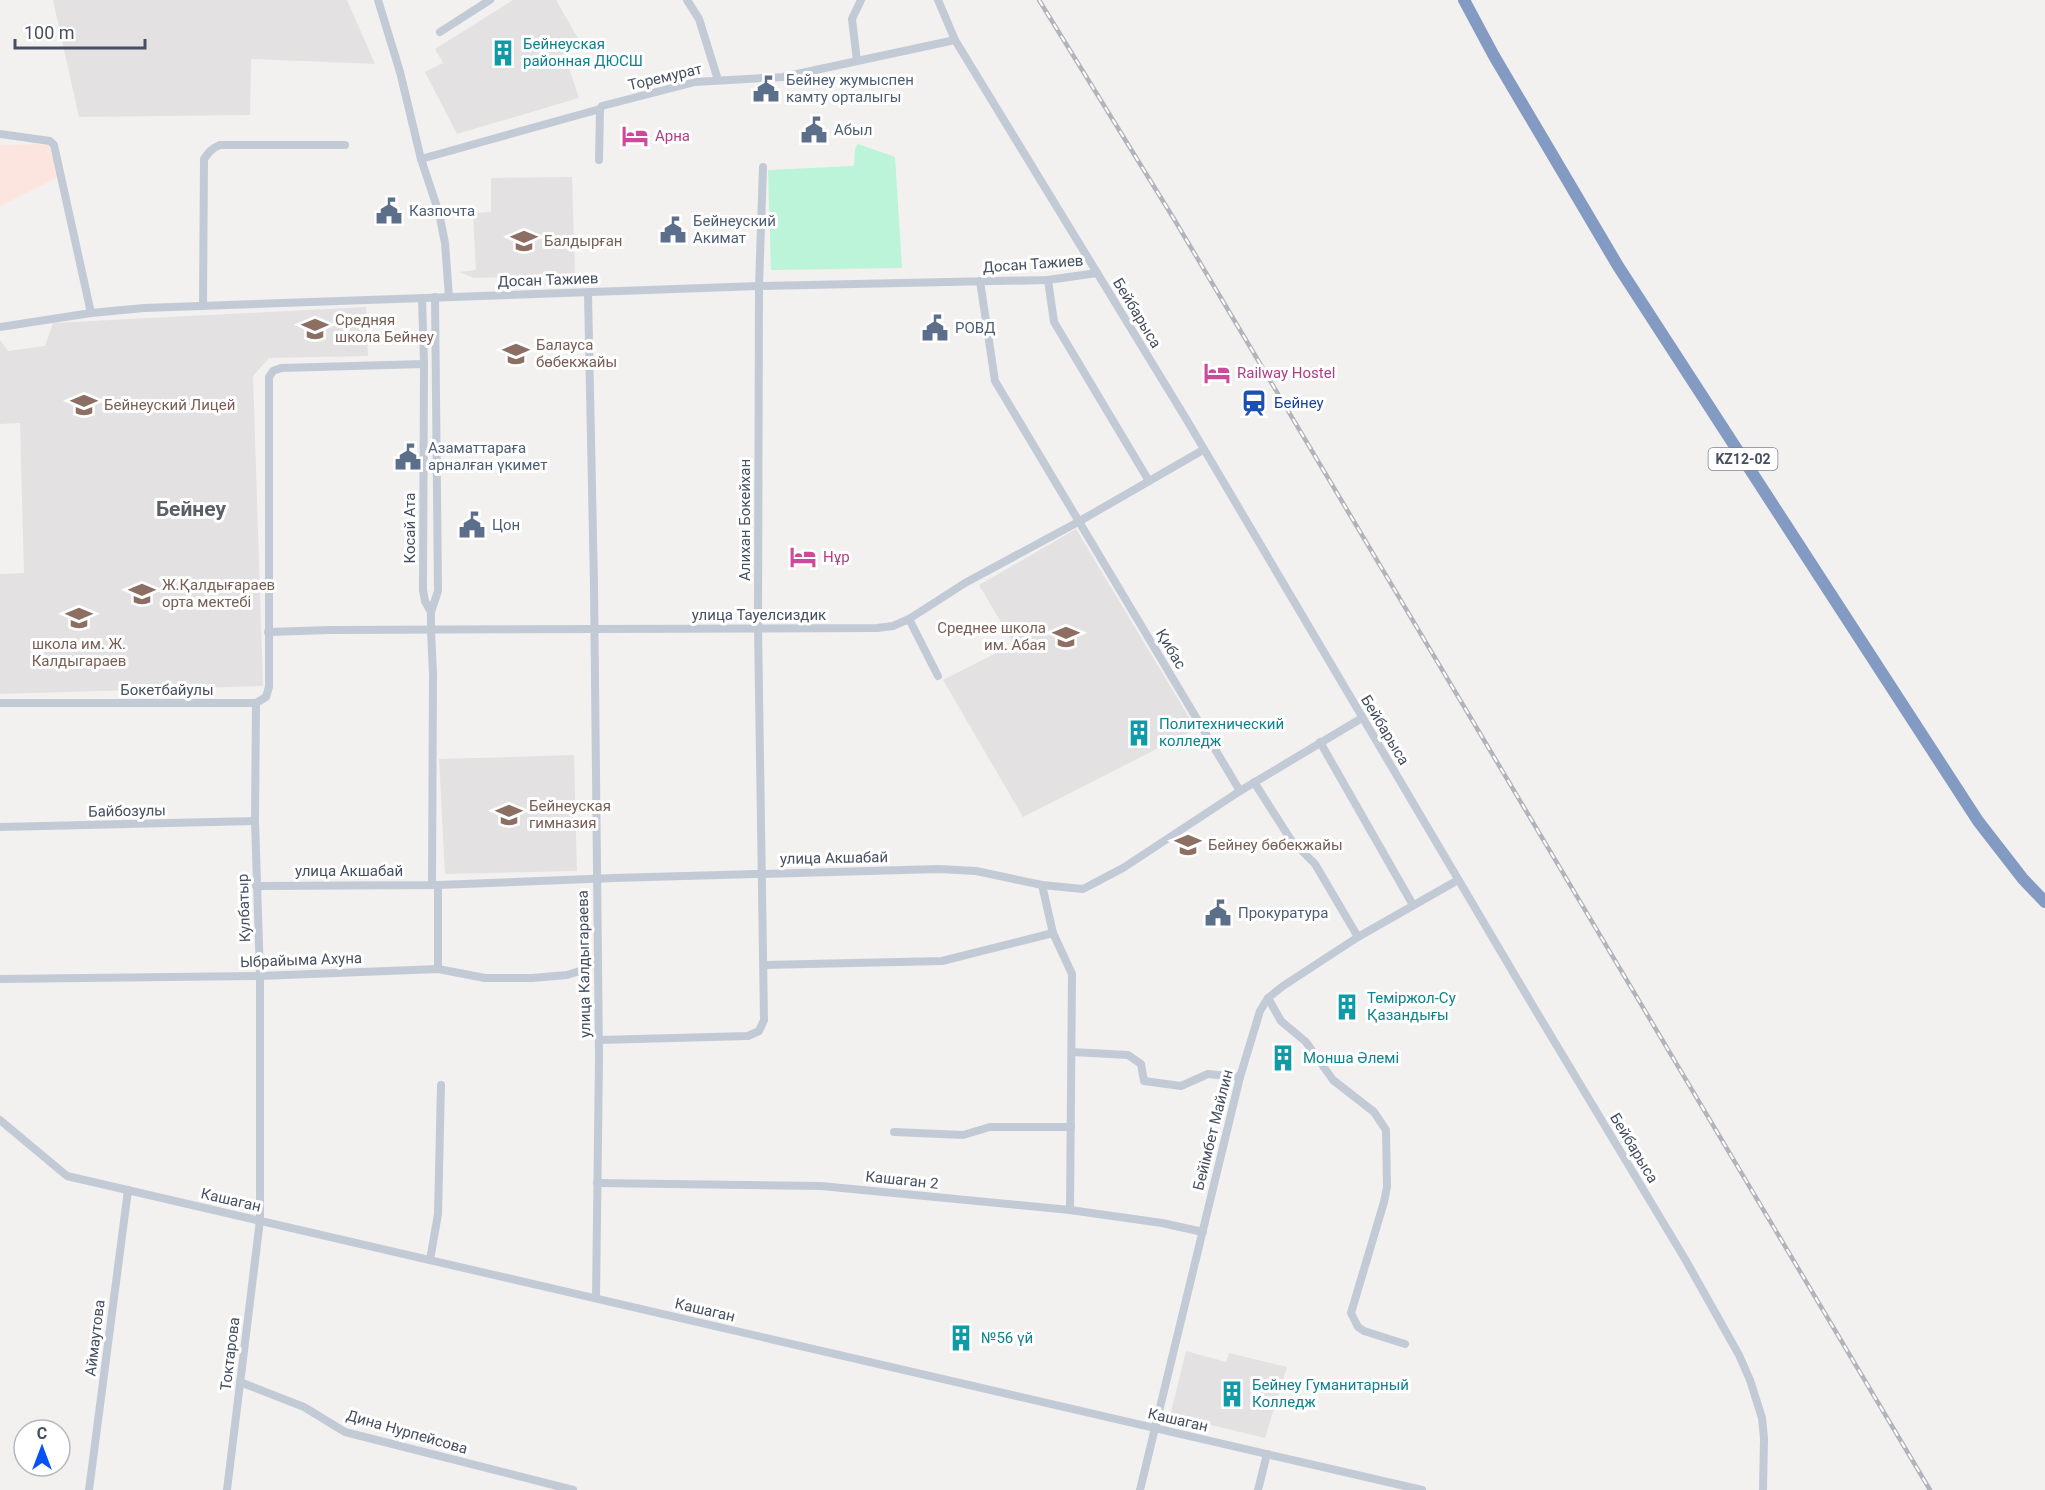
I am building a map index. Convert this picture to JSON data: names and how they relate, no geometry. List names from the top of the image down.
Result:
{
  "streets": {
    "highway": ["KZ12-02"],
    "street": [
      "Торемурат",
      "Досан Тажиев",
      "Бейбарыса",
      "Алихан Бокейхан",
      "Косай Ата",
      "улица Тауелсиздик",
      "Қибас",
      "Бокетбайулы",
      "Байбозулы",
      "улица Акшабай",
      "Кулбатыр",
      "Ыбрайыма Ахуна",
      "улица Калдыгараева",
      "Бейімбет Майлин",
      "Кашаган 2",
      "Кашаган",
      "Аймаутова",
      "Токтарова",
      "Дина Нурпейсова"
    ]
  },
  "crossings": [
    ["Торемурат", "Бейбарыса"],
    ["Досан Тажиев", "Бейбарыса"],
    ["Досан Тажиев", "Алихан Бокейхан"],
    ["Досан Тажиев", "Косай Ата"],
    ["Досан Тажиев", "Қибас"],
    ["Досан Тажиев", "улица Калдыгараева"],
    ["Бейбарыса", "улица Тауелсиздик"],
    ["Бейбарыса", "улица Акшабай"],
    ["Бейбарыса", "Бейімбет Майлин"],
    ["Алихан Бокейхан", "улица Тауелсиздик"],
    ["Алихан Бокейхан", "улица Акшабай"],
    ["Алихан Бокейхан", "улица Калдыгараева"],
    ["Косай Ата", "улица Тауелсиздик"],
    ["Косай Ата", "улица Акшабай"],
    ["Косай Ата", "Ыбрайыма Ахуна"],
    ["улица Тауелсиздик", "Қибас"],
    ["улица Тауелсиздик", "улица Калдыгараева"],
    ["Қибас", "улица Акшабай"],
    ["Бокетбайулы", "Кулбатыр"],
    ["Байбозулы", "Кулбатыр"],
    ["улица Акшабай", "Кулбатыр"],
    ["улица Акшабай", "улица Калдыгараева"],
    ["Кулбатыр", "Ыбрайыма Ахуна"],
    ["Кулбатыр", "Кашаган"],
    ["Кулбатыр", "Токтарова"],
    ["Ыбрайыма Ахуна", "улица Калдыгараева"],
    ["улица Калдыгараева", "Кашаган 2"],
    ["улица Калдыгараева", "Кашаган"],
    ["Бейімбет Майлин", "Кашаган 2"],
    ["Бейімбет Майлин", "Кашаган"],
    ["Кашаган", "Аймаутова"],
    ["Кашаган", "Токтарова"],
    ["Токтарова", "Дина Нурпейсова"]
  ],
  "districts": ["Бейнеу"],
  "places": {
    "building": [
      "Бейнеуская районная ДЮСШ",
      "Политехнический колледж",
      "Теміржол-Су Қазандығы",
      "Монша Әлемі",
      "№56 үй",
      "Бейнеу Гуманитарный Колледж"
    ],
    "public building": [
      "Бейнеу жумыспен камту орталыгы",
      "Абыл",
      "Казпочта",
      "Бейнеуский Акимат",
      "РОВД",
      "Азаматтараға арналған үкимет",
      "Цон",
      "Прокуратура"
    ],
    "hotel": ["Арна", "Railway Hostel", "Нұр"],
    "school or university": [
      "Балдырған",
      "Средняя школа Бейнеу",
      "Балауса бөбекжайы",
      "Бейнеуский Лицей",
      "Ж.Қалдығараев орта мектебі",
      "школа им. Ж. Калдыгараев",
      "Среднее школа им. Абая",
      "Бейнеуская гимназия",
      "Бейнеу бөбекжайы"
    ],
    "station": ["Бейнеу"]
  },
  "scale_bar": "100 m",
  "north": "top"
}
